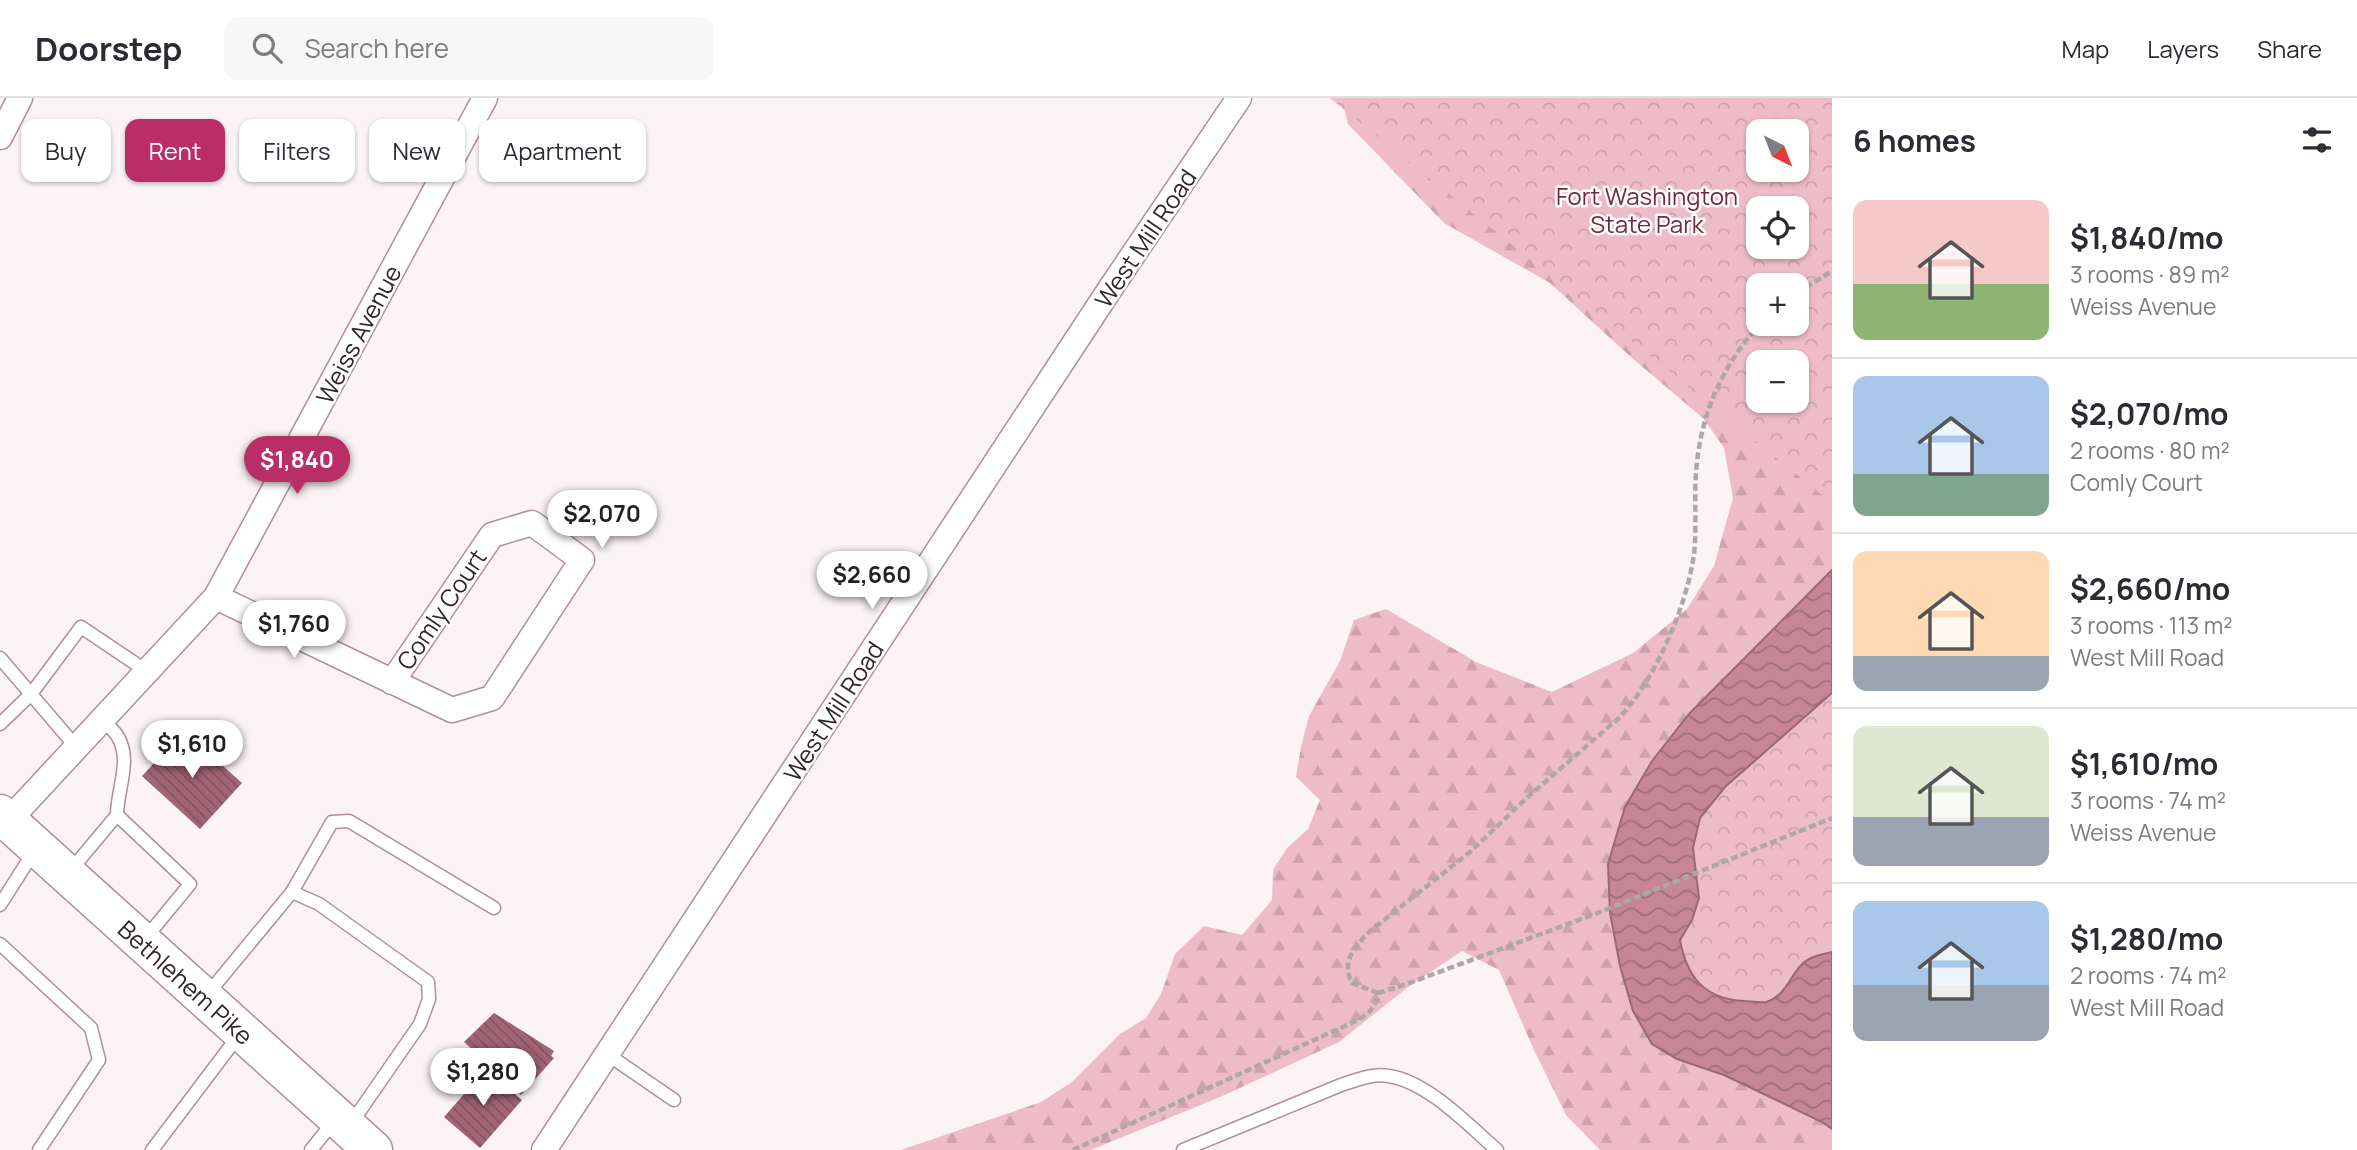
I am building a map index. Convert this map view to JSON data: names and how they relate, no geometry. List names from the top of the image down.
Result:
{
  "streets": {
    "main road": ["Bethlehem Pike"],
    "street": ["West Mill Road", "Weiss Avenue", "Comly Court"]
  },
  "crossings": [
    ["Weiss Avenue", "Comly Court"],
    ["Weiss Avenue", "Bethlehem Pike"]
  ],
  "parks": ["Fort Washington State Park"],
  "north": "bottom right",
  "page": {
    "header": "Doorstep",
    "search": "Search here",
    "nav": ["Map", "Layers", "Share"],
    "heading": "6 homes",
    "map_buttons": ["+", "−"],
    "chip": [
      "Buy",
      "Rent",
      "Filters",
      "New",
      "Apartment"
    ],
    "list": [
      {
        "name": "$1,840/mo",
        "note": "3 rooms · 89 m² · Weiss Avenue"
      },
      {
        "name": "$2,070/mo",
        "note": "2 rooms · 80 m² · Comly Court"
      },
      {
        "name": "$2,660/mo",
        "note": "3 rooms · 113 m² · West Mill Road"
      },
      {
        "name": "$1,610/mo",
        "note": "3 rooms · 74 m² · Weiss Avenue"
      },
      {
        "name": "$1,280/mo",
        "note": "2 rooms · 74 m² · West Mill Road"
      }
    ],
    "price": [
      "$1,840",
      "$2,070",
      "$2,660",
      "$1,760",
      "$1,610",
      "$1,280"
    ]
  }
}
